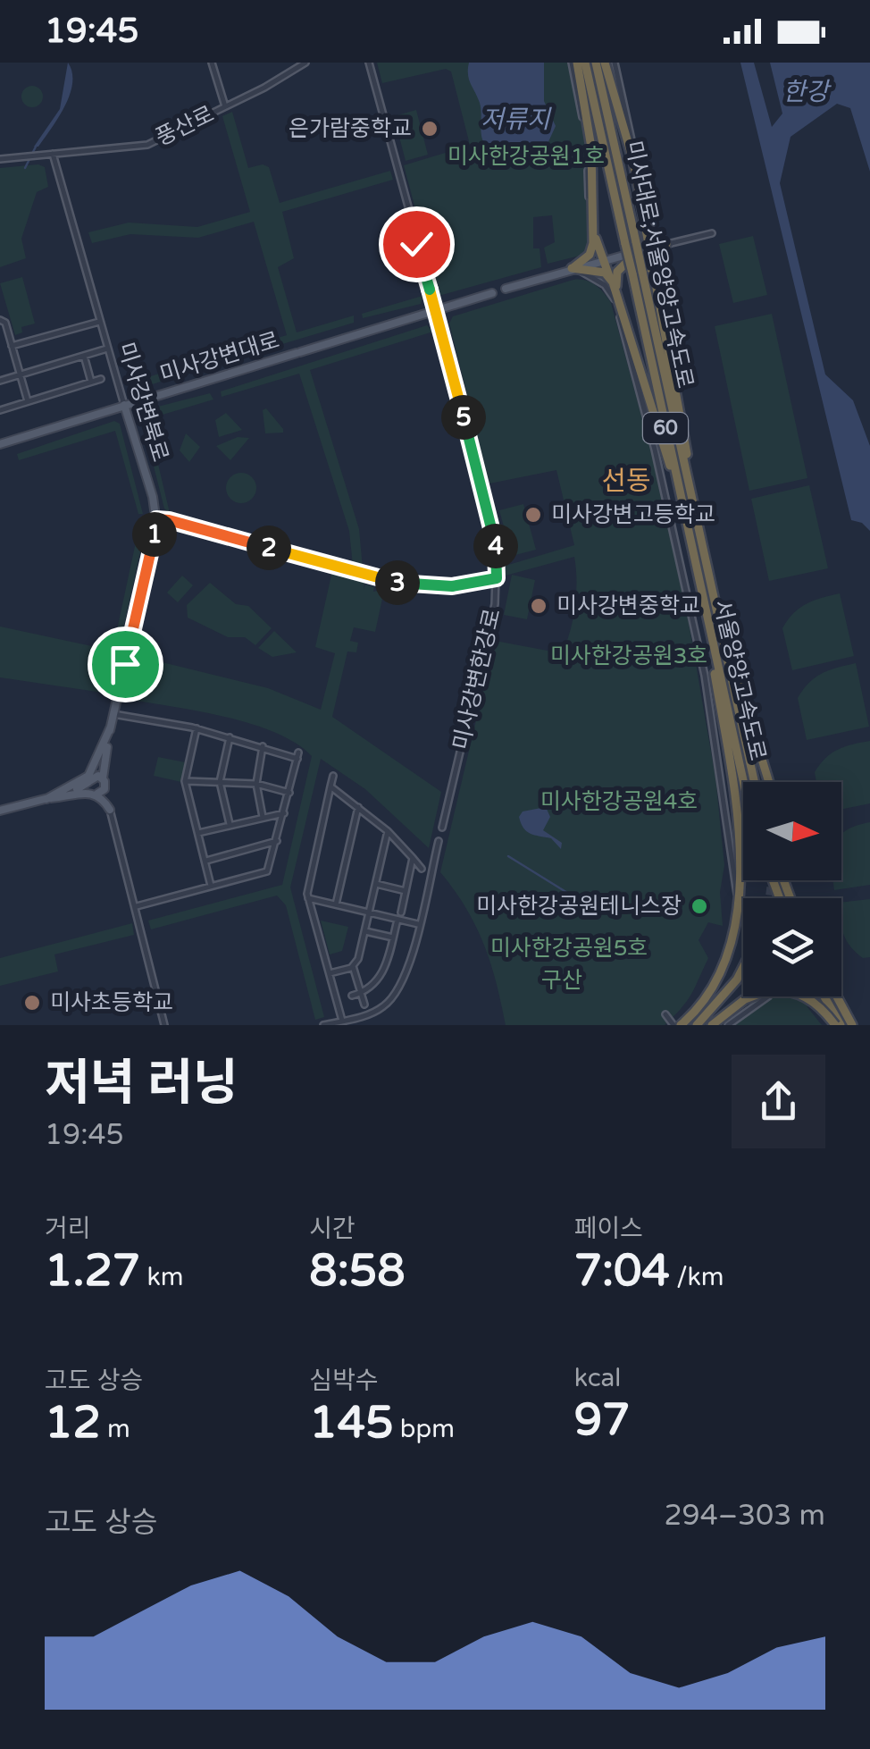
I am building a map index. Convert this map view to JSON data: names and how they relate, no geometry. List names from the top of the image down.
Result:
{
  "streets": {
    "highway": ["미사대로;서울양양고속도로", "60", "서울양양고속도로"],
    "main road": ["미사강변대로", "미사강변북로"],
    "street": ["풍산로", "미사강변한강로"]
  },
  "crossings": [
    ["풍산로", "미사강변북로"],
    ["미사대로;서울양양고속도로", "서울양양고속도로"],
    ["미사강변대로", "미사강변북로"],
    ["미사강변대로", "미사강변한강로"]
  ],
  "districts": ["선동"],
  "water": ["한강", "저류지"],
  "parks": [
    "미사한강공원1호",
    "미사한강공원3호",
    "미사한강공원4호",
    "미사한강공원5호",
    "구산"
  ],
  "places": [
    "은가람중학교",
    "미사강변고등학교",
    "미사강변중학교",
    "미사한강공원테니스장",
    "미사초등학교"
  ],
  "north": "right",
  "page": {
    "status": "19:45",
    "pins": [
      "5",
      "1",
      "4",
      "2",
      "3"
    ],
    "heading": ["저녁 러닝", "19:45"],
    "stats": [
      ["거리", "1.27 km"],
      ["시간", "8:58"],
      ["페이스", "7:04 /km"],
      ["고도 상승", "12 m"],
      ["심박수", "145 bpm"],
      ["kcal", "97"]
    ],
    "chart": ["고도 상승", "294–303 m"]
  }
}
